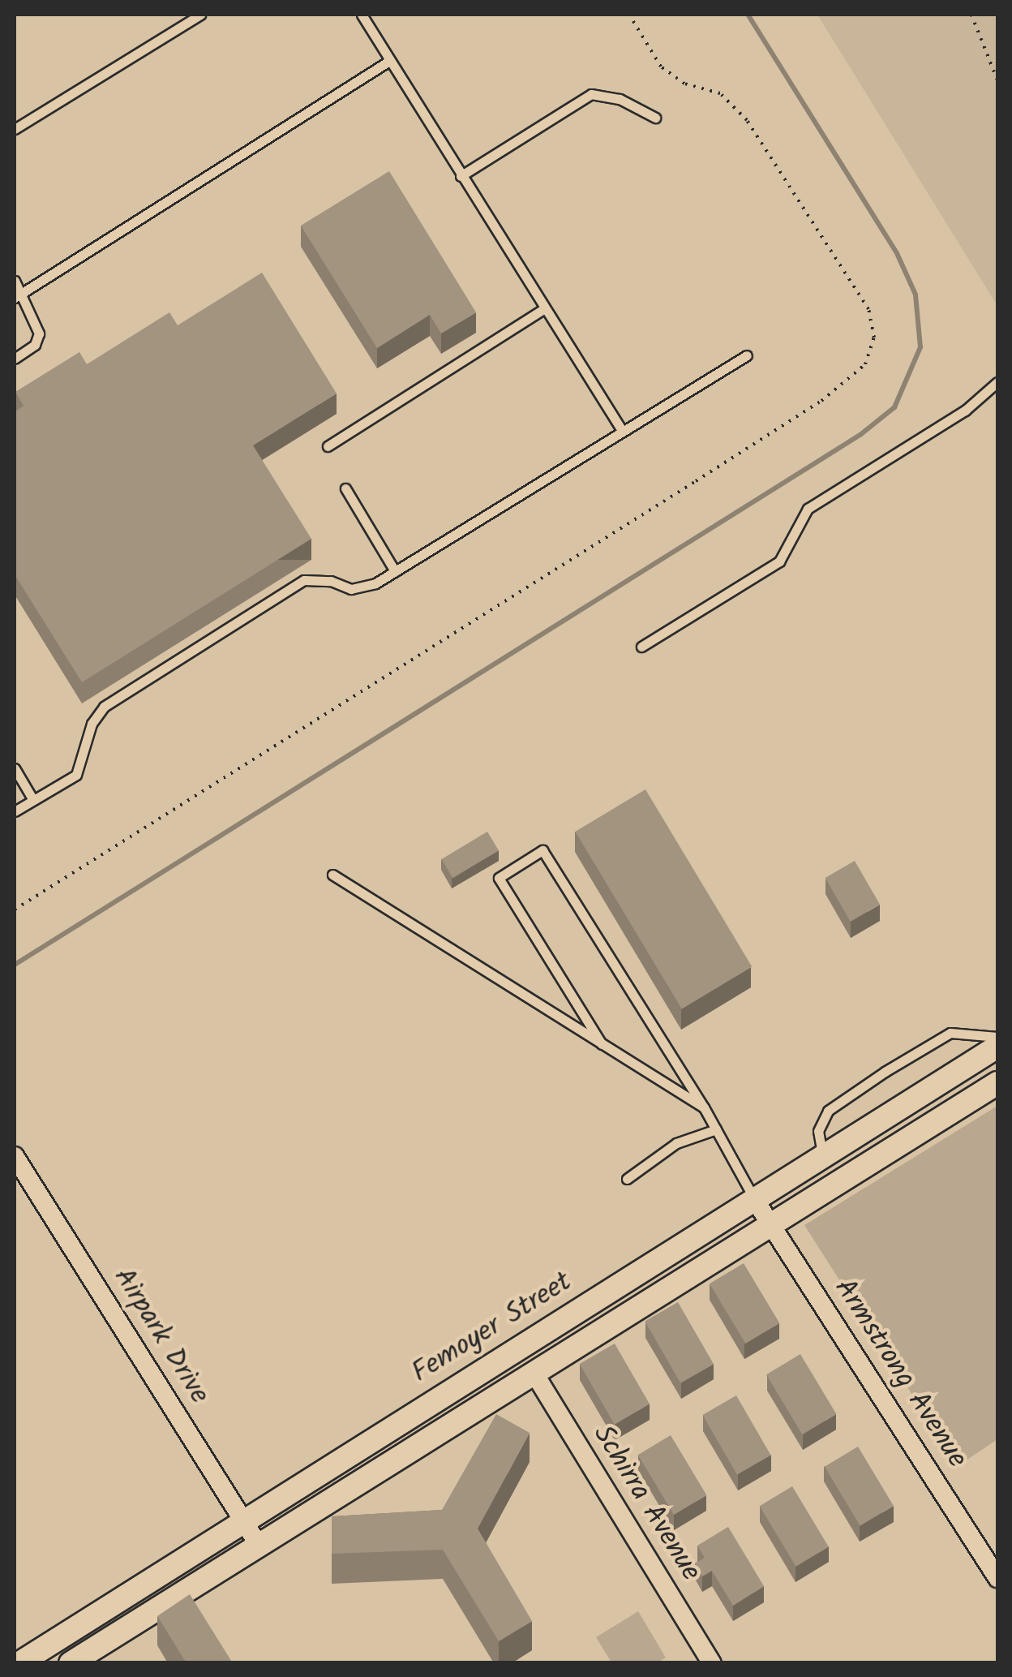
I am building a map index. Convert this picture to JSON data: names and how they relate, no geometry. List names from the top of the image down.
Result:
{
  "streets": {
    "street": [
      "Femoyer Street",
      "Airpark Drive",
      "Armstrong Avenue",
      "Schirra Avenue"
    ]
  },
  "crossings": [
    ["Femoyer Street", "Airpark Drive"],
    ["Femoyer Street", "Armstrong Avenue"]
  ]
}
